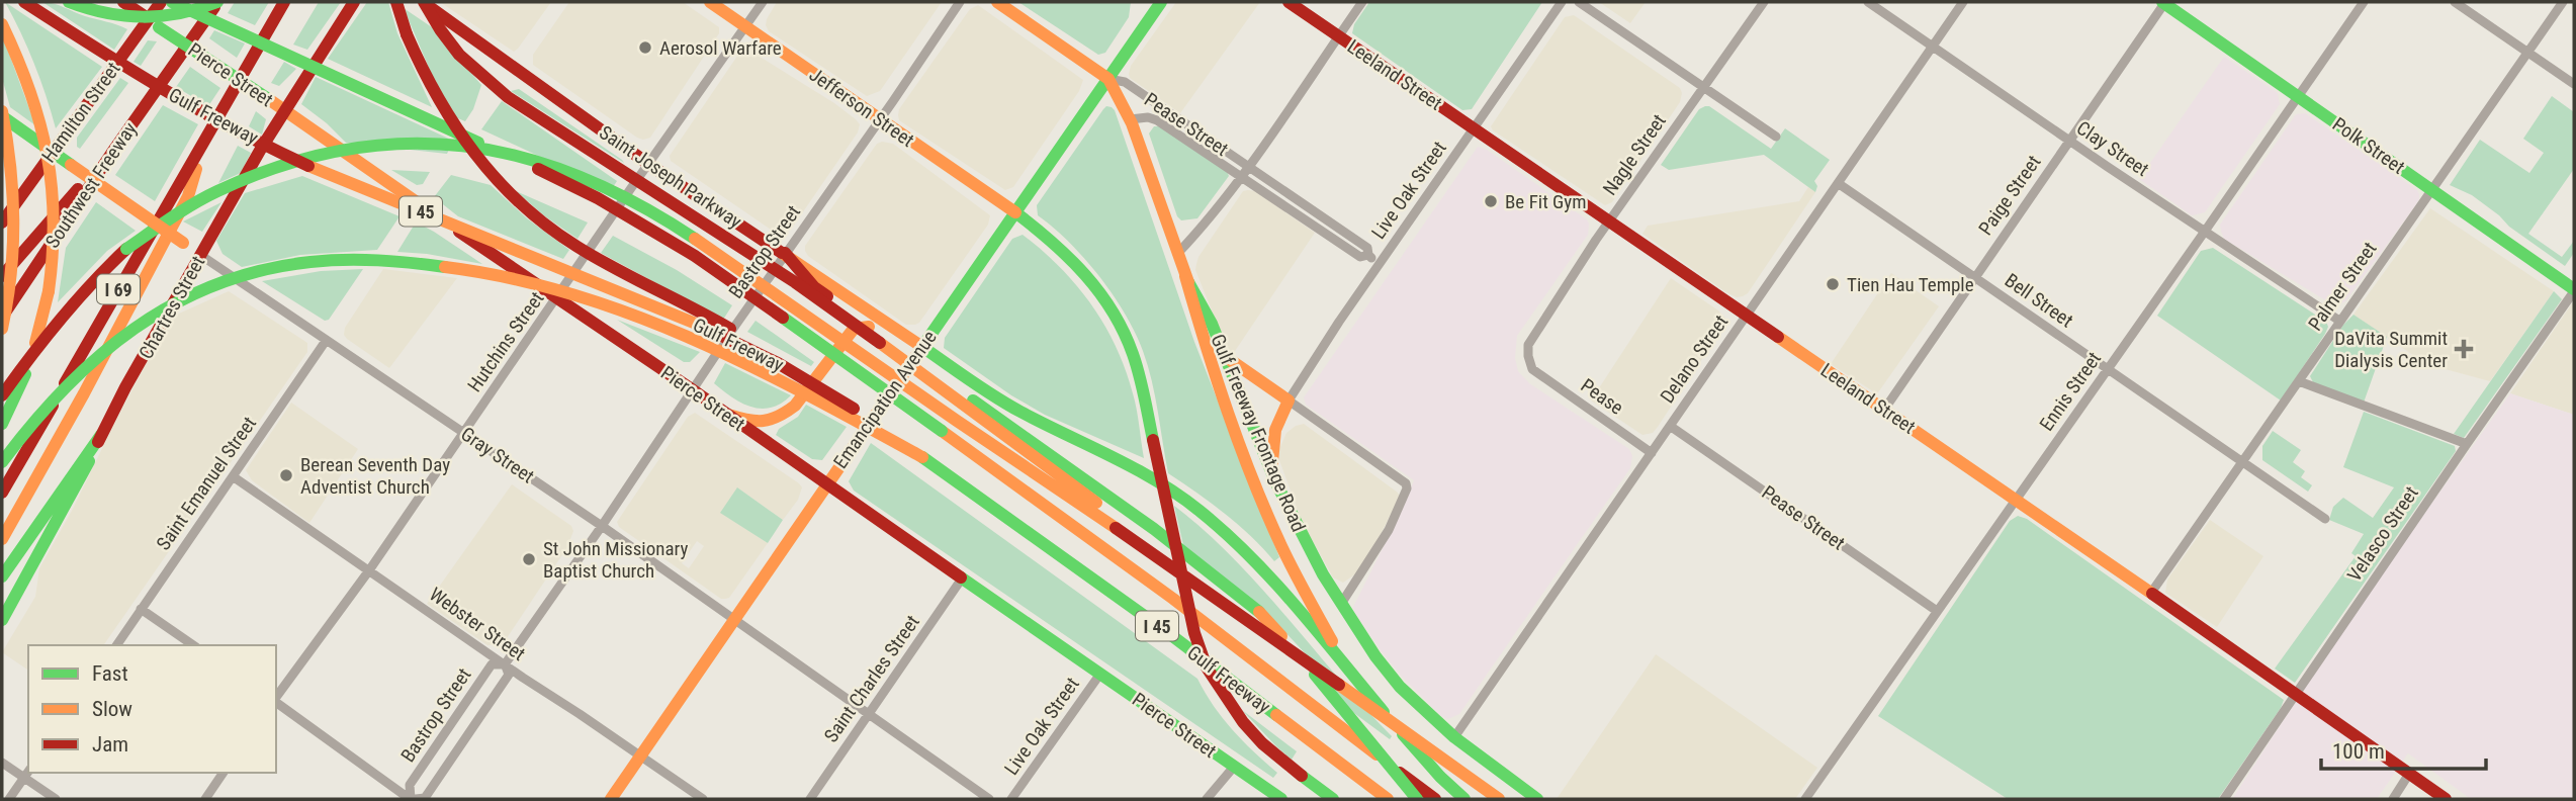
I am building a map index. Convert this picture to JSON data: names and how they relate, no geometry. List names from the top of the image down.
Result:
{
  "streets": {
    "main road": [
      "Pierce Street",
      "Leeland Street",
      "Jefferson Street",
      "Hamilton Street",
      "Gulf Freeway",
      "Pease Street",
      "Polk Street",
      "Saint Joseph Parkway",
      "Southwest Freeway",
      "I 45",
      "I 69",
      "Chartres Street",
      "Emancipation Avenue",
      "Gulf Freeway Frontage Road",
      "Gray Street"
    ],
    "street": [
      "Clay Street",
      "Nagle Street",
      "Live Oak Street",
      "Paige Street",
      "Bastrop Street",
      "Palmer Street",
      "Bell Street",
      "Hutchins Street",
      "Delano Street",
      "Ennis Street",
      "Pease",
      "Saint Emanuel Street",
      "Velasco Street",
      "Webster Street",
      "Saint Charles Street"
    ]
  },
  "crossings": [
    ["Pierce Street", "Hamilton Street"],
    ["Pierce Street", "Live Oak Street"],
    ["Pierce Street", "Bastrop Street"],
    ["Pierce Street", "Chartres Street"],
    ["Pierce Street", "Hutchins Street"],
    ["Pierce Street", "Emancipation Avenue"],
    ["Pierce Street", "Saint Charles Street"],
    ["Leeland Street", "Nagle Street"],
    ["Leeland Street", "Live Oak Street"],
    ["Leeland Street", "Paige Street"],
    ["Leeland Street", "Palmer Street"],
    ["Leeland Street", "Delano Street"],
    ["Leeland Street", "Ennis Street"],
    ["Leeland Street", "Velasco Street"],
    ["Jefferson Street", "Bastrop Street"],
    ["Jefferson Street", "Hutchins Street"],
    ["Jefferson Street", "Emancipation Avenue"],
    ["Hamilton Street", "Gray Street"],
    ["Pease Street", "Live Oak Street"],
    ["Pease Street", "Delano Street"],
    ["Pease Street", "Ennis Street"],
    ["Pease Street", "Emancipation Avenue"],
    ["Pease Street", "Gulf Freeway Frontage Road"],
    ["Polk Street", "Paige Street"],
    ["Polk Street", "Palmer Street"],
    ["Polk Street", "Ennis Street"],
    ["Polk Street", "Velasco Street"],
    ["Clay Street", "Paige Street"],
    ["Clay Street", "Palmer Street"],
    ["Clay Street", "Delano Street"],
    ["Clay Street", "Ennis Street"],
    ["Nagle Street", "Pease"],
    ["Saint Joseph Parkway", "Bastrop Street"],
    ["Saint Joseph Parkway", "Hutchins Street"],
    ["Saint Joseph Parkway", "Emancipation Avenue"],
    ["Paige Street", "Bell Street"],
    ["Bastrop Street", "Gray Street"],
    ["Bastrop Street", "Webster Street"],
    ["Palmer Street", "Bell Street"],
    ["Bell Street", "Delano Street"],
    ["Bell Street", "Ennis Street"],
    ["Chartres Street", "Gray Street"],
    ["Hutchins Street", "Gray Street"],
    ["Hutchins Street", "Webster Street"],
    ["Delano Street", "Pease"],
    ["Delano Street", "Gulf Freeway Frontage Road"],
    ["Emancipation Avenue", "Gulf Freeway Frontage Road"],
    ["Emancipation Avenue", "Gray Street"],
    ["Emancipation Avenue", "Webster Street"],
    ["Gray Street", "Saint Emanuel Street"],
    ["Gray Street", "Saint Charles Street"],
    ["Saint Emanuel Street", "Webster Street"]
  ],
  "places": {
    "other": [
      "Aerosol Warfare",
      "Be Fit Gym",
      "Tien Hau Temple",
      "Berean Seventh Day Adventist Church",
      "St John Missionary Baptist Church"
    ],
    "health": ["DaVita Summit Dialysis Center"]
  },
  "legend": ["Fast", "Slow", "Jam"],
  "scale_bar": "100 m"
}
